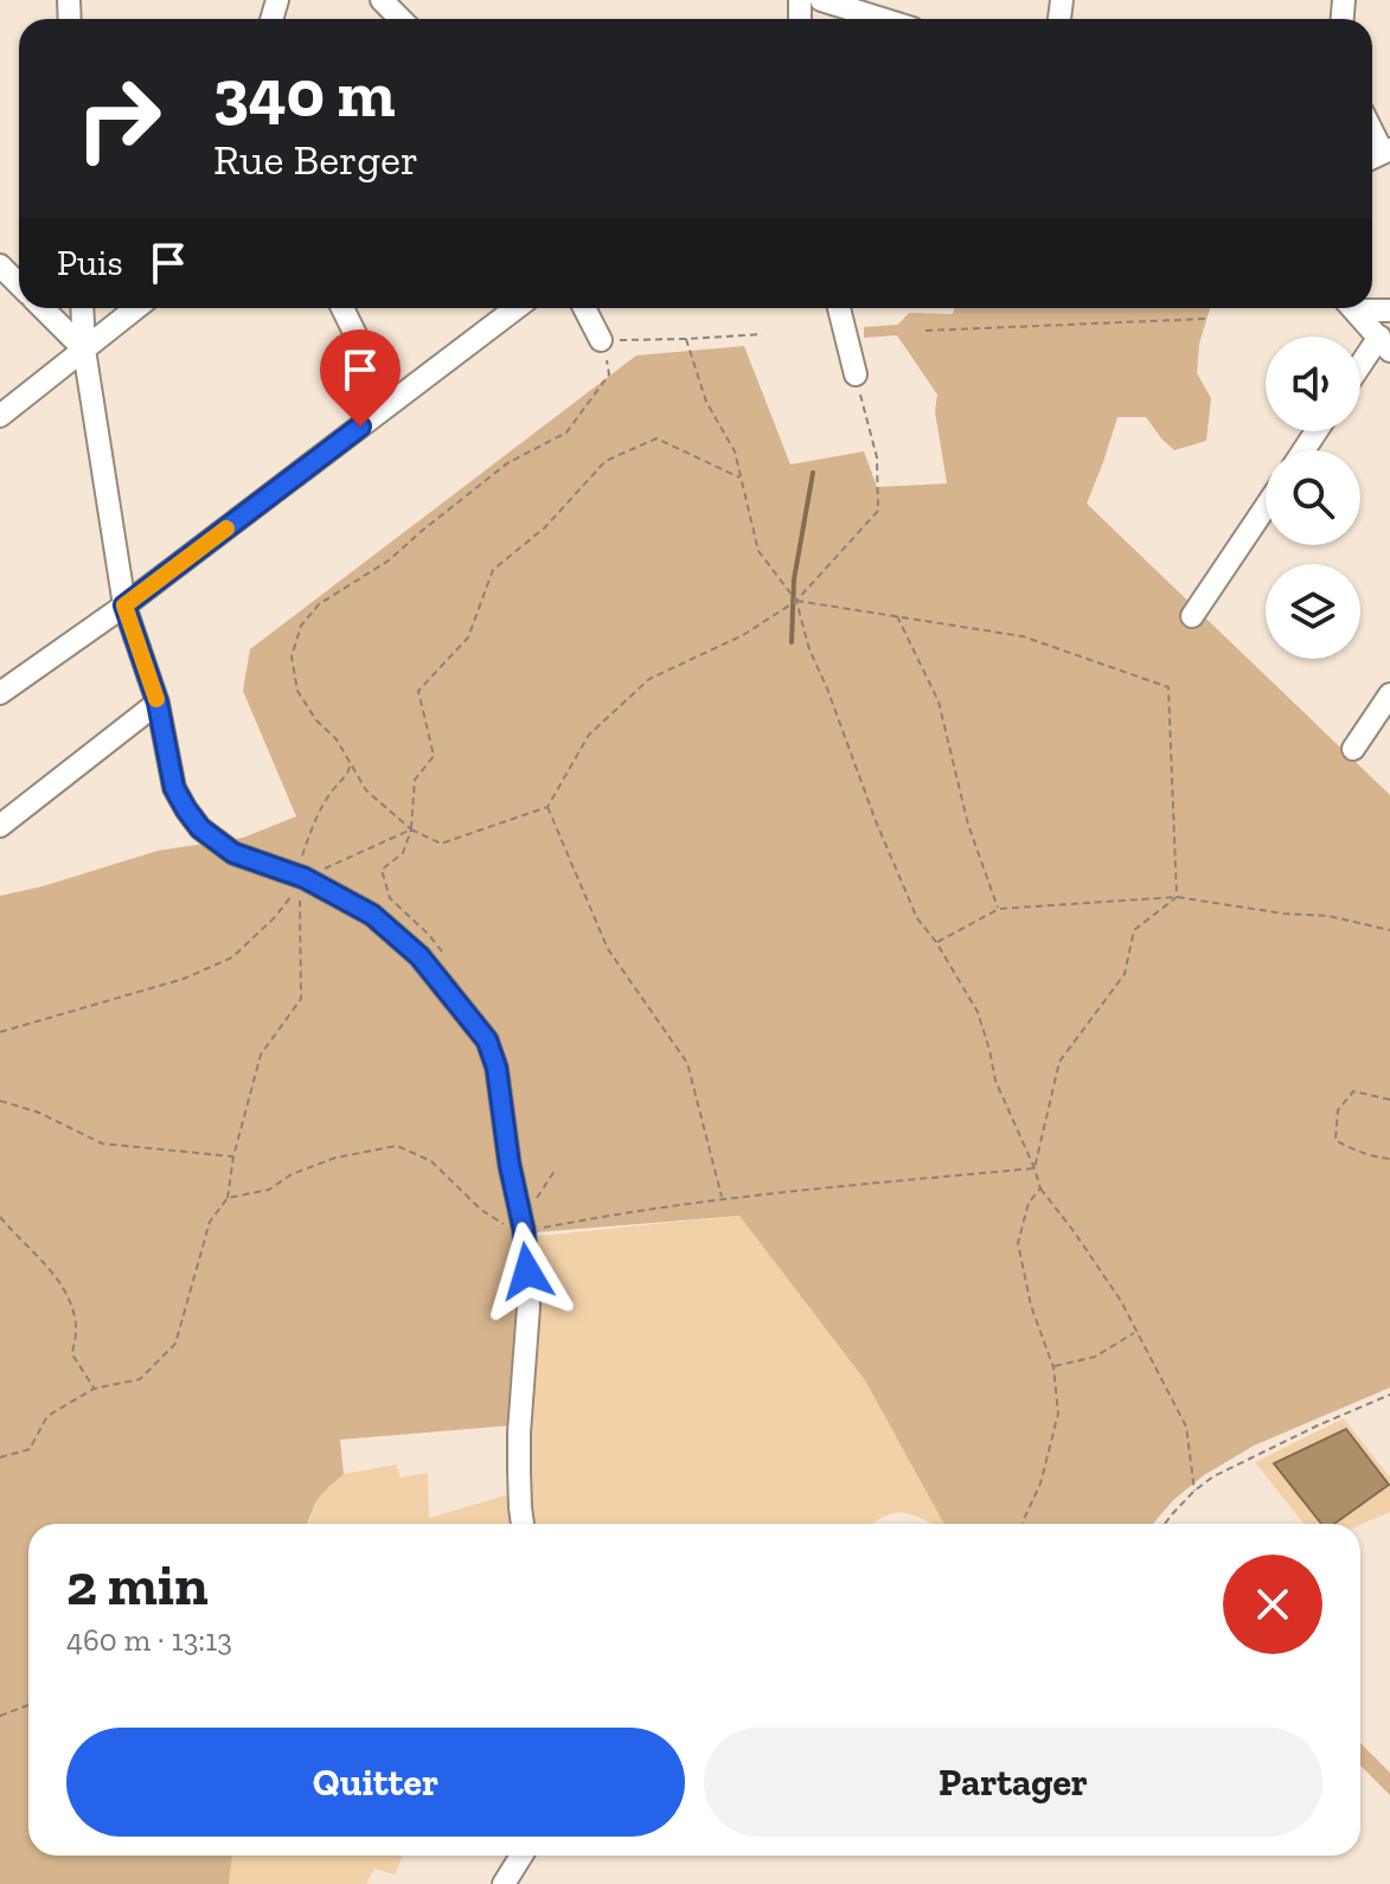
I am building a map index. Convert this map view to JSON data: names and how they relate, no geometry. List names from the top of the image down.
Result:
{
  "page": {
    "turn": ["340 m", "Rue Berger"],
    "then": "Puis",
    "heading": ["2 min", "460 m · 13:13"],
    "buttons": ["Quitter", "Partager"]
  }
}
